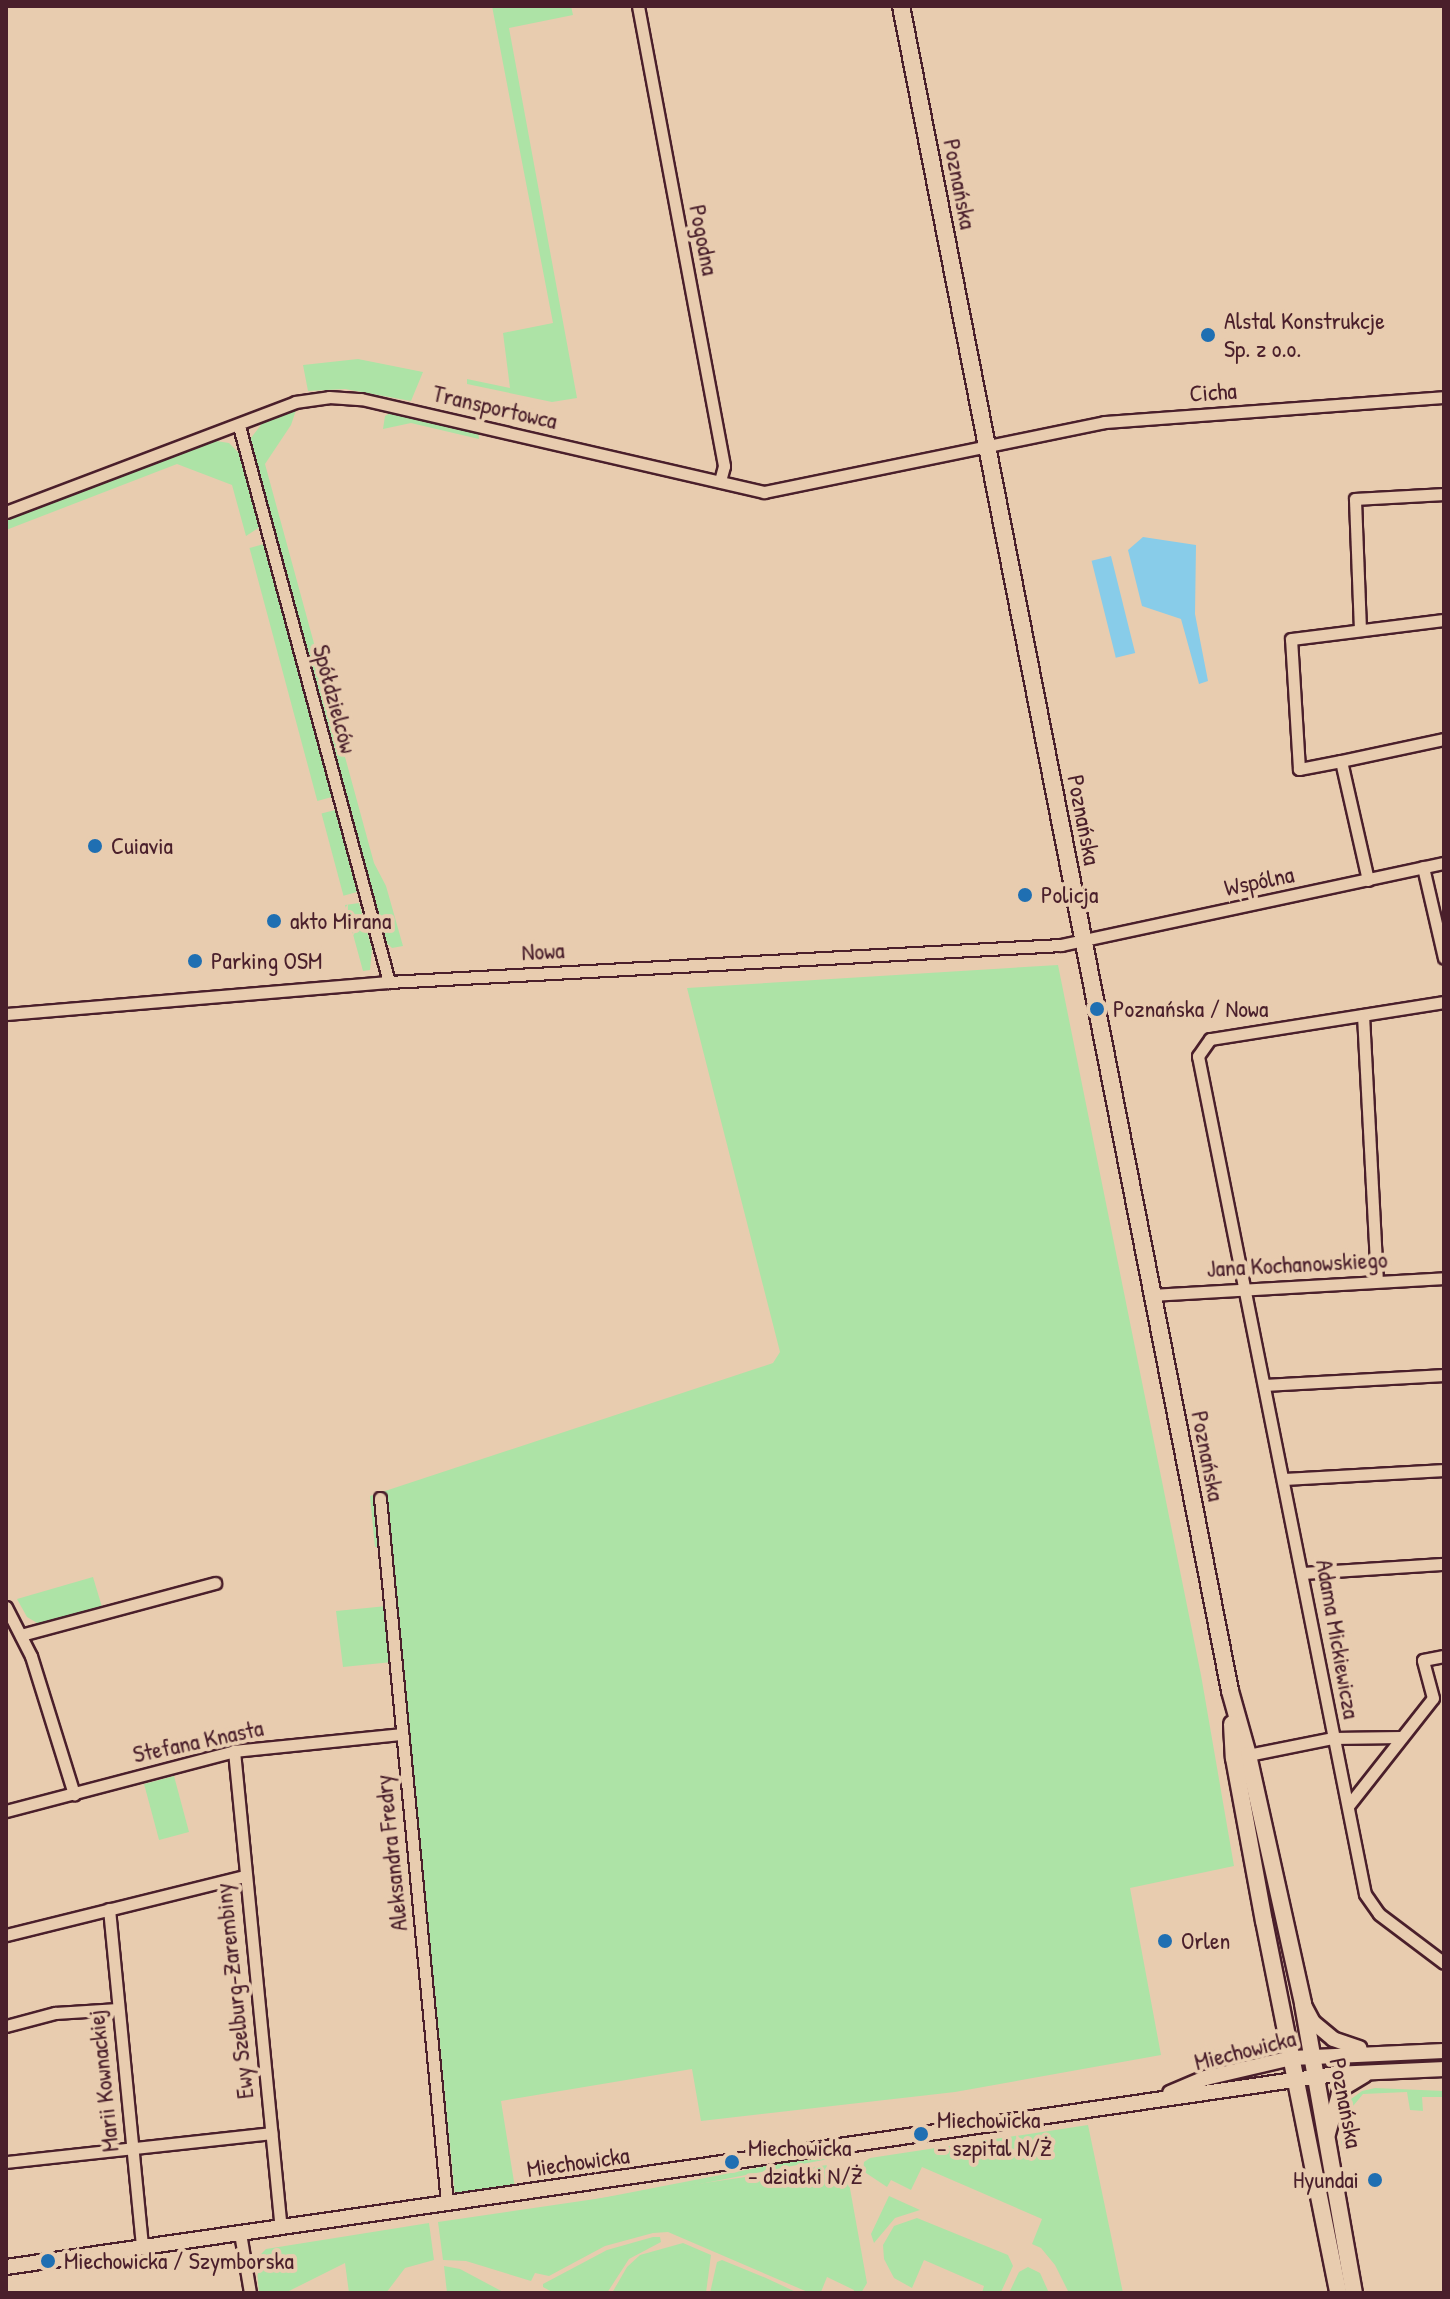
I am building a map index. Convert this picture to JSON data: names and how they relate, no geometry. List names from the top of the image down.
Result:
{
  "streets": {
    "main road": ["Poznańska"],
    "street": [
      "Pogodna",
      "Cicha",
      "Transportowca",
      "Spółdzielców",
      "Wspólna",
      "Nowa",
      "Jana Kochanowskiego",
      "Adama Mickiewicza",
      "Stefana Knasta",
      "Aleksandra Fredry",
      "Ewy Szelburg-Zarembiny",
      "Miechowicka",
      "Marii Kownackiej"
    ]
  },
  "crossings": [
    ["Poznańska", "Cicha"],
    ["Poznańska", "Transportowca"],
    ["Poznańska", "Wspólna"],
    ["Poznańska", "Nowa"],
    ["Poznańska", "Jana Kochanowskiego"],
    ["Poznańska", "Miechowicka"],
    ["Pogodna", "Transportowca"],
    ["Cicha", "Transportowca"],
    ["Transportowca", "Spółdzielców"],
    ["Spółdzielców", "Nowa"],
    ["Wspólna", "Nowa"],
    ["Jana Kochanowskiego", "Adama Mickiewicza"],
    ["Stefana Knasta", "Aleksandra Fredry"],
    ["Stefana Knasta", "Ewy Szelburg-Zarembiny"],
    ["Aleksandra Fredry", "Miechowicka"],
    ["Ewy Szelburg-Zarembiny", "Miechowicka"],
    ["Miechowicka", "Marii Kownackiej"]
  ],
  "places": [
    "Alstal Konstrukcje Sp. z o.o.",
    "Cuiavia",
    "Policja",
    "akto Mirana",
    "Parking OSM",
    "Poznańska / Nowa",
    "Orlen",
    "Miechowicka - szpital N/Ż",
    "Miechowicka - działki N/Ż",
    "Hyundai",
    "Miechowicka / Szymborska"
  ]
}
